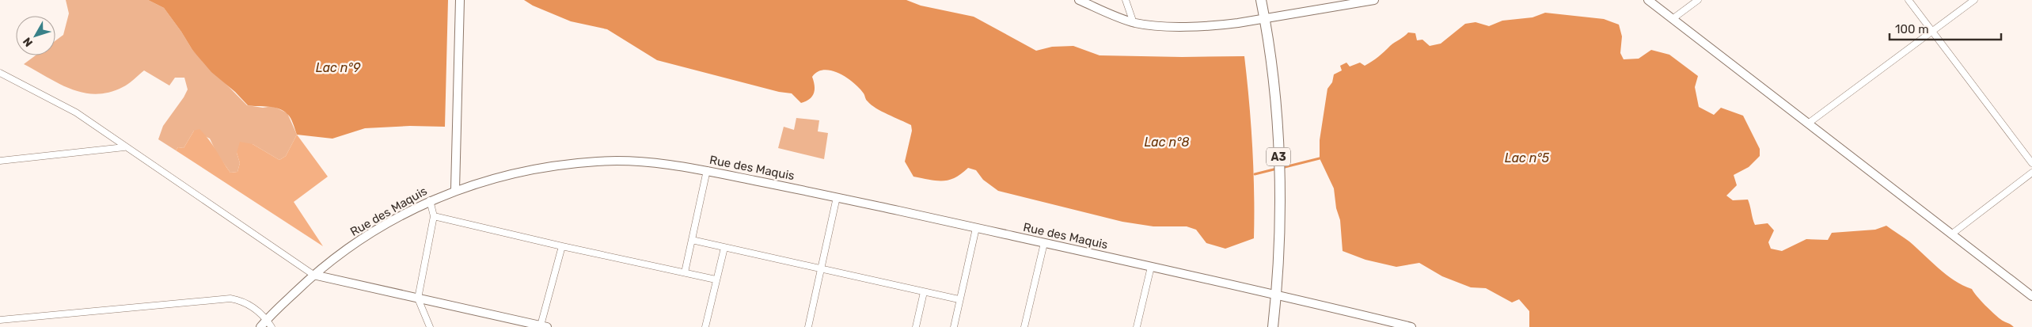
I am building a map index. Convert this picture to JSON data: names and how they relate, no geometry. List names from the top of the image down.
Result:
{
  "streets": {
    "highway": ["A3"],
    "street": ["Rue des Maquis"]
  },
  "crossings": [
    ["A3", "Rue des Maquis"]
  ],
  "water": ["Lac n°9", "Lac n°8", "Lac n°5"],
  "scale_bar": "100 m",
  "north": "bottom left"
}
